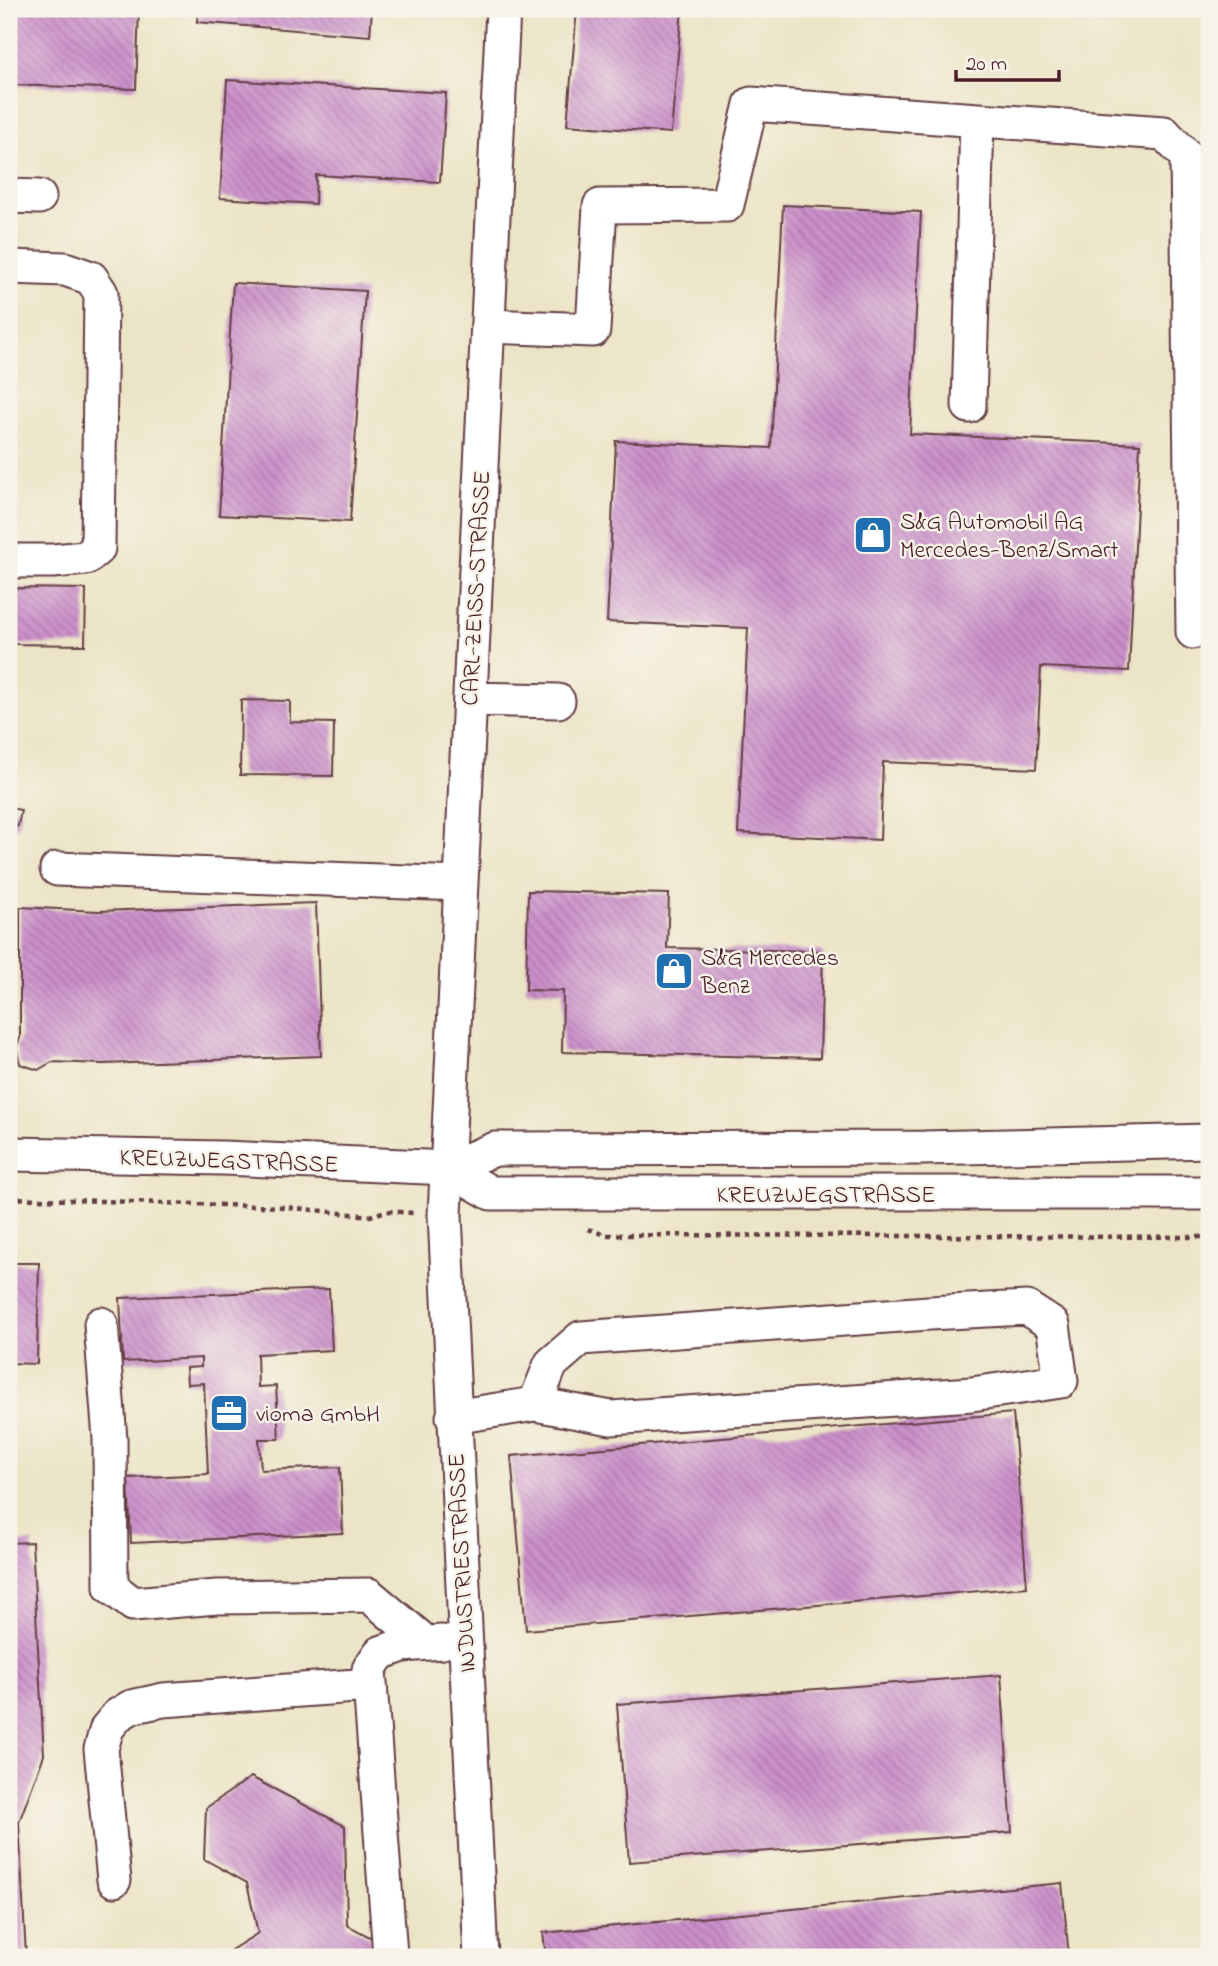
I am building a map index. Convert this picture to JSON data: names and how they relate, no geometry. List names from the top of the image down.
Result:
{
  "streets": {
    "street": ["CARL-ZEISS-STRASSE", "KREUZWEGSTRASSE", "INDUSTRIESTRASSE"]
  },
  "crossings": [
    ["CARL-ZEISS-STRASSE", "KREUZWEGSTRASSE"],
    ["CARL-ZEISS-STRASSE", "INDUSTRIESTRASSE"],
    ["KREUZWEGSTRASSE", "INDUSTRIESTRASSE"]
  ],
  "places": {
    "shop": ["S&G Automobil AG Mercedes-Benz/Smart", "S&G Mercedes Benz"],
    "office": ["vioma GmbH"]
  },
  "scale_bar": "20 m"
}
